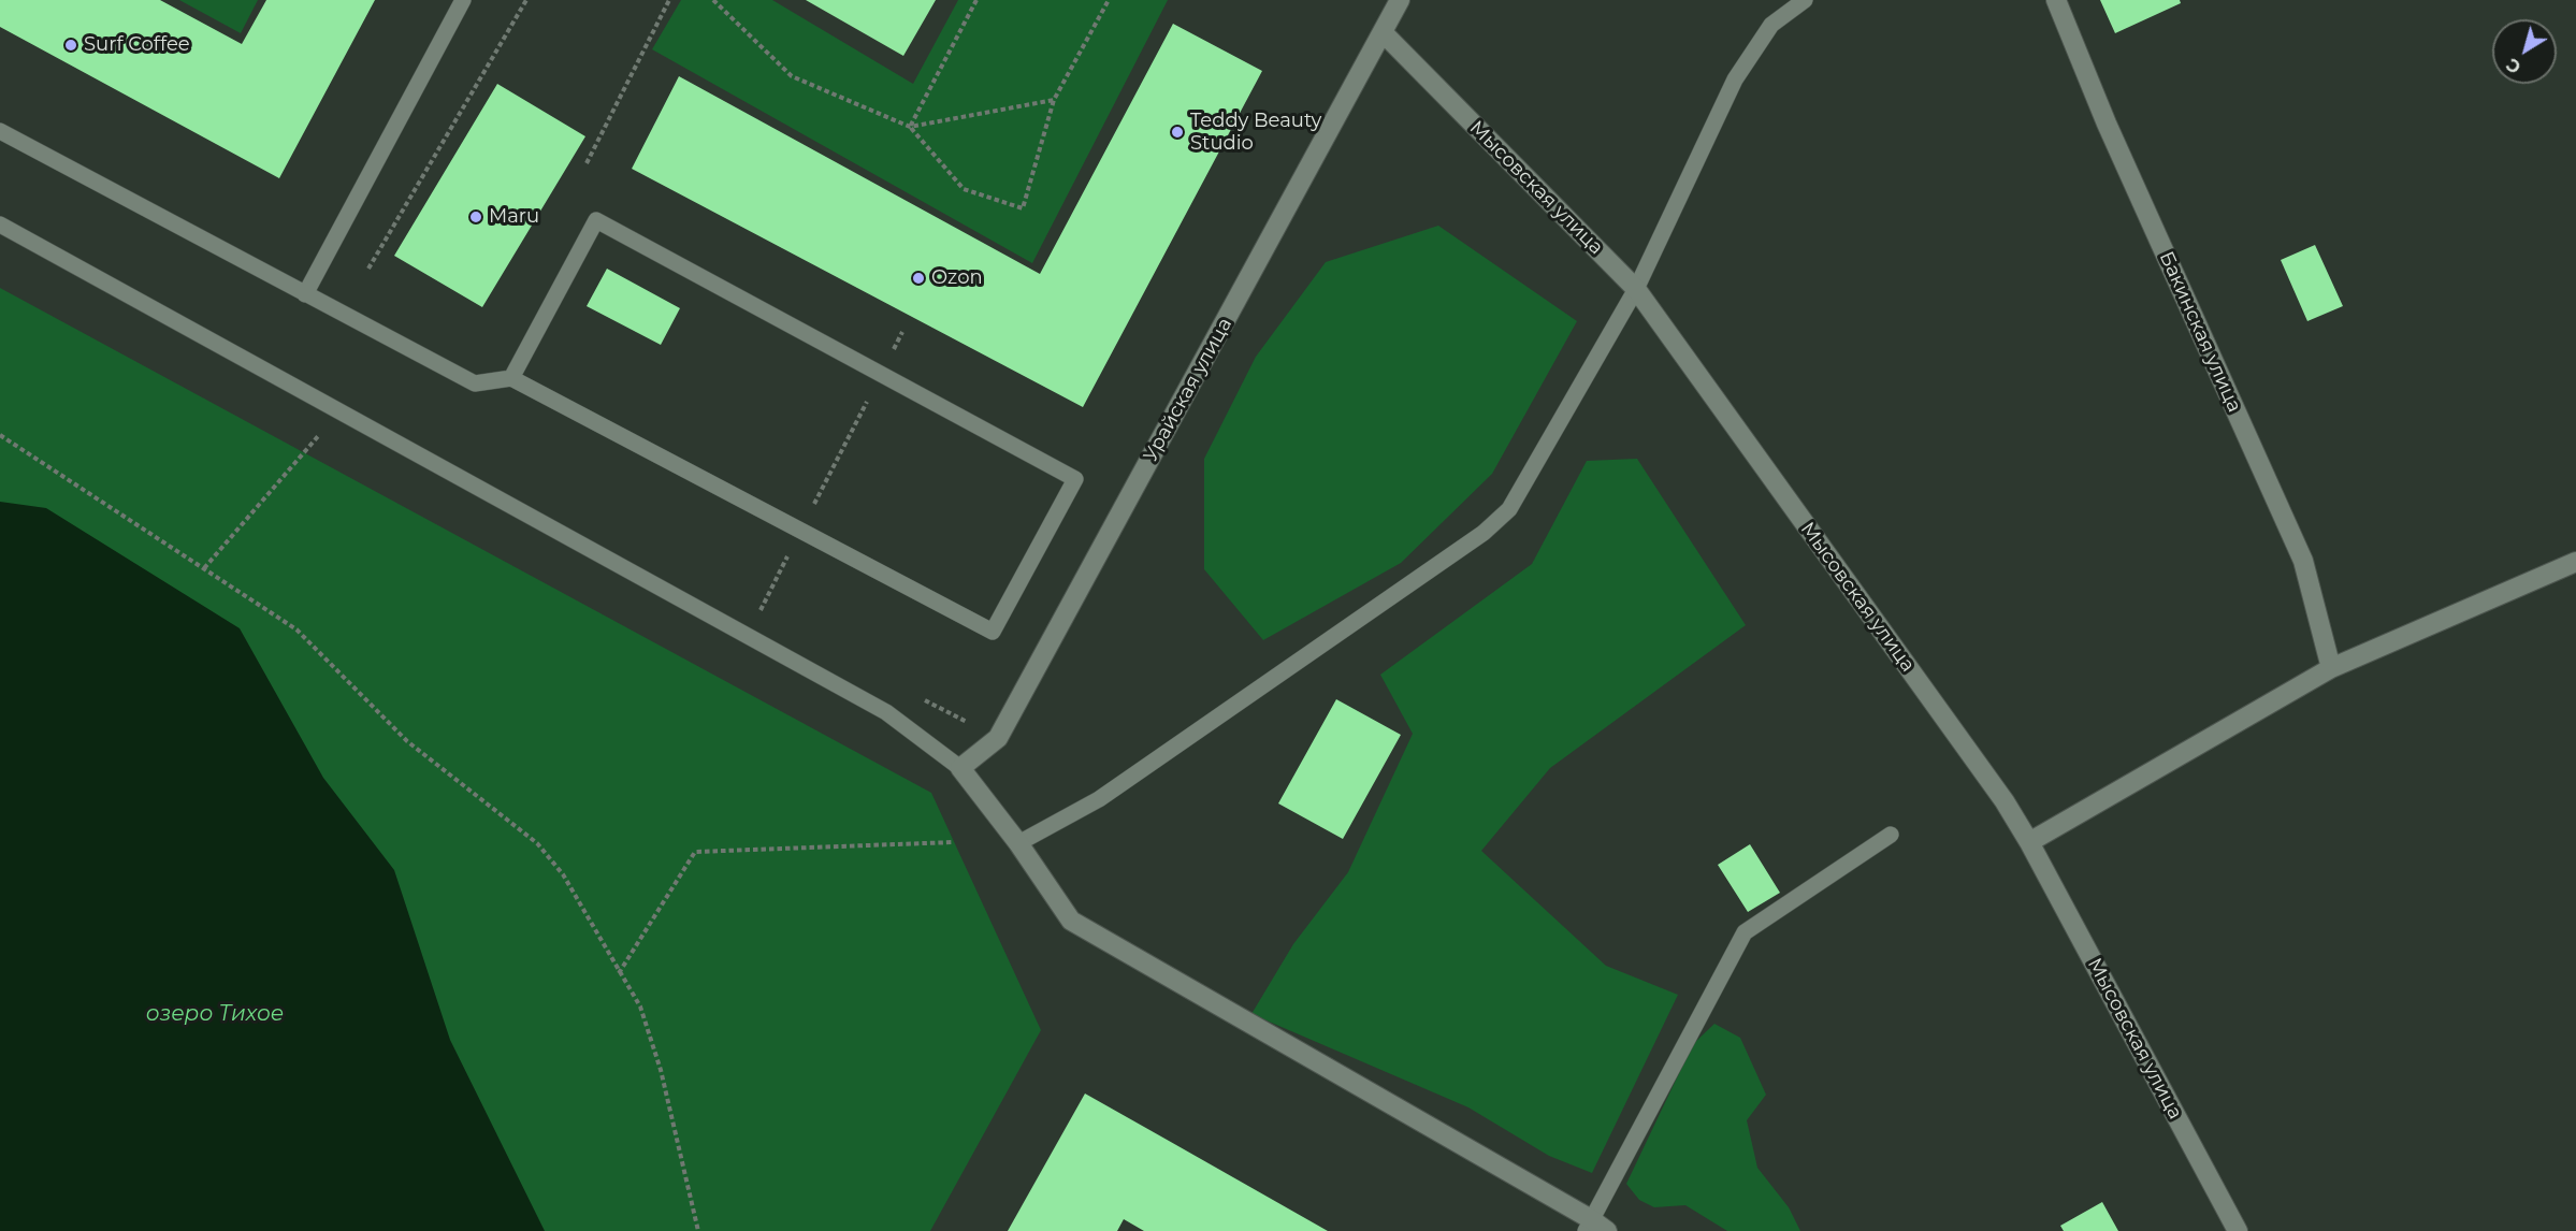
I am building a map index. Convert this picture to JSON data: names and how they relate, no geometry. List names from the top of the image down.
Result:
{
  "streets": {
    "street": ["Мысовская улица", "Бакинская улица", "Урайская улица"]
  },
  "crossings": [
    ["Мысовская улица", "Урайская улица"]
  ],
  "water": ["озеро Тихое"],
  "places": [
    "Surf Coffee",
    "Teddy Beauty Studio",
    "Maru",
    "Ozon"
  ],
  "north": "bottom left"
}
